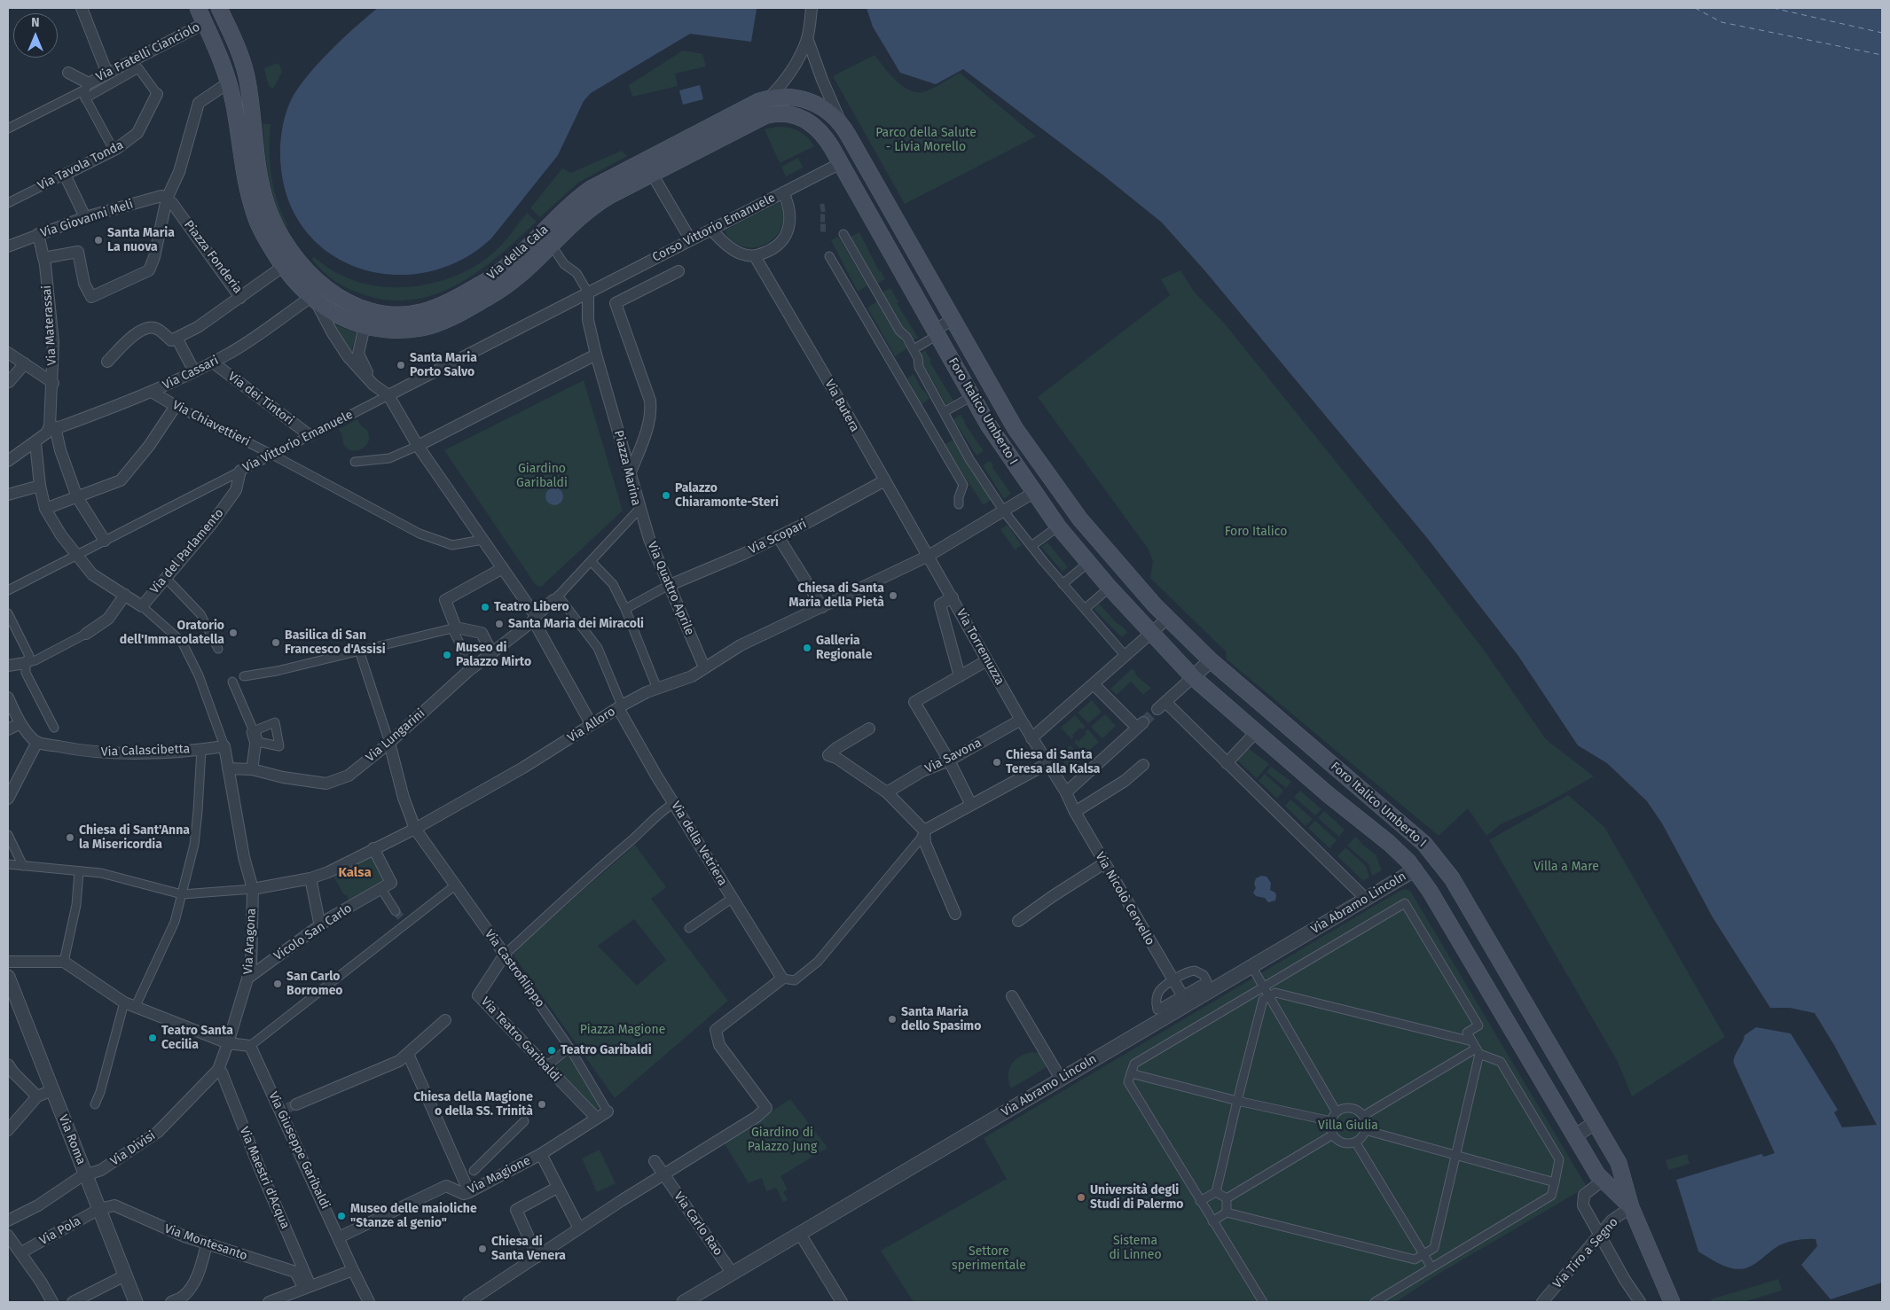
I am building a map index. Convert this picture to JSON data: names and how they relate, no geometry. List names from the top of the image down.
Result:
{
  "streets": {
    "main road": ["Via della Cala", "Foro Italico Umberto I"],
    "street": [
      "Via Fratelli Cianciolo",
      "Via Tavola Tonda",
      "Via Giovanni Meli",
      "Corso Vittorio Emanuele",
      "Piazza Fonderia",
      "Via Materassai",
      "Via Cassari",
      "Via dei Tintori",
      "Via Butera",
      "Via Chiavettieri",
      "Via Vittorio Emanuele",
      "Piazza Marina",
      "Via Scopari",
      "Via del Parlamento",
      "Via Quattro Aprile",
      "Via Torremuzza",
      "Via Alloro",
      "Via Lungarini",
      "Via Calascibetta",
      "Via Savona",
      "Via della Vetriera",
      "Via Nicolò Cervello",
      "Via Abramo Lincoln",
      "Vicolo San Carlo",
      "Via Aragona",
      "Via Castrofilippo",
      "Via Teatro Garibaldi",
      "Via Roma",
      "Via Divisi",
      "Via Giuseppe Garibaldi",
      "Via Magione",
      "Via Maestri d'Acqua",
      "Via Carlo Rao",
      "Via Pola",
      "Via Montesanto",
      "Via Tiro a Segno"
    ]
  },
  "crossings": [
    ["Via Fratelli Cianciolo", "Via della Cala"],
    ["Via Giovanni Meli", "Piazza Fonderia"],
    ["Via Giovanni Meli", "Via Materassai"],
    ["Corso Vittorio Emanuele", "Via della Cala"],
    ["Corso Vittorio Emanuele", "Foro Italico Umberto I"],
    ["Corso Vittorio Emanuele", "Via Vittorio Emanuele"],
    ["Corso Vittorio Emanuele", "Piazza Marina"],
    ["Via della Cala", "Piazza Fonderia"],
    ["Via della Cala", "Via Cassari"],
    ["Via della Cala", "Foro Italico Umberto I"],
    ["Via Materassai", "Via Cassari"],
    ["Via Cassari", "Via dei Tintori"],
    ["Via Cassari", "Via Chiavettieri"],
    ["Via dei Tintori", "Via Vittorio Emanuele"],
    ["Via Butera", "Via Scopari"],
    ["Via Butera", "Via Torremuzza"],
    ["Via Butera", "Via Alloro"],
    ["Foro Italico Umberto I", "Via Alloro"],
    ["Foro Italico Umberto I", "Via Abramo Lincoln"],
    ["Foro Italico Umberto I", "Via Tiro a Segno"],
    ["Via Chiavettieri", "Via Vittorio Emanuele"],
    ["Via Vittorio Emanuele", "Piazza Marina"],
    ["Via Vittorio Emanuele", "Via del Parlamento"],
    ["Piazza Marina", "Via Quattro Aprile"],
    ["Piazza Marina", "Via Lungarini"],
    ["Via Scopari", "Via Quattro Aprile"],
    ["Via Quattro Aprile", "Via Alloro"],
    ["Via Torremuzza", "Via Alloro"],
    ["Via Torremuzza", "Via Savona"],
    ["Via Torremuzza", "Via Nicolò Cervello"],
    ["Via Alloro", "Via della Vetriera"],
    ["Via Alloro", "Via Aragona"],
    ["Via Alloro", "Via Castrofilippo"],
    ["Via Lungarini", "Via Aragona"],
    ["Via Lungarini", "Via Castrofilippo"],
    ["Via Calascibetta", "Via Aragona"],
    ["Via Nicolò Cervello", "Via Abramo Lincoln"],
    ["Via Abramo Lincoln", "Via Carlo Rao"],
    ["Vicolo San Carlo", "Via Aragona"],
    ["Via Aragona", "Via Divisi"],
    ["Via Castrofilippo", "Via Teatro Garibaldi"],
    ["Via Castrofilippo", "Via Magione"],
    ["Via Teatro Garibaldi", "Via Magione"],
    ["Via Roma", "Via Divisi"],
    ["Via Roma", "Via Pola"],
    ["Via Roma", "Via Montesanto"],
    ["Via Divisi", "Via Maestri d'Acqua"],
    ["Via Giuseppe Garibaldi", "Via Magione"],
    ["Via Maestri d'Acqua", "Via Montesanto"],
    ["Via Pola", "Via Montesanto"]
  ],
  "districts": ["Kalsa"],
  "parks": [
    "Parco della Salute - Livia Morello",
    "Giardino Garibaldi",
    "Foro Italico",
    "Villa a Mare",
    "Piazza Magione",
    "Villa Giulia",
    "Giardino di Palazzo Jung",
    "Sistema di Linneo",
    "Settore sperimentale"
  ],
  "places": [
    "Santa Maria La nuova",
    "Santa Maria Porto Salvo",
    "Palazzo Chiaramonte-Steri",
    "Chiesa di Santa Maria della Pietà",
    "Teatro Libero",
    "Santa Maria dei Miracoli",
    "Oratorio dell'Immacolatella",
    "Basilica di San Francesco d'Assisi",
    "Galleria Regionale",
    "Museo di Palazzo Mirto",
    "Chiesa di Santa Teresa alla Kalsa",
    "Chiesa di Sant'Anna la Misericordia",
    "San Carlo Borromeo",
    "Santa Maria dello Spasimo",
    "Teatro Santa Cecilia",
    "Teatro Garibaldi",
    "Chiesa della Magione o della SS. Trinità",
    "Università degli Studi di Palermo",
    "Museo delle maioliche \"Stanze al genio\"",
    "Chiesa di Santa Venera"
  ],
  "north": "top"
}
